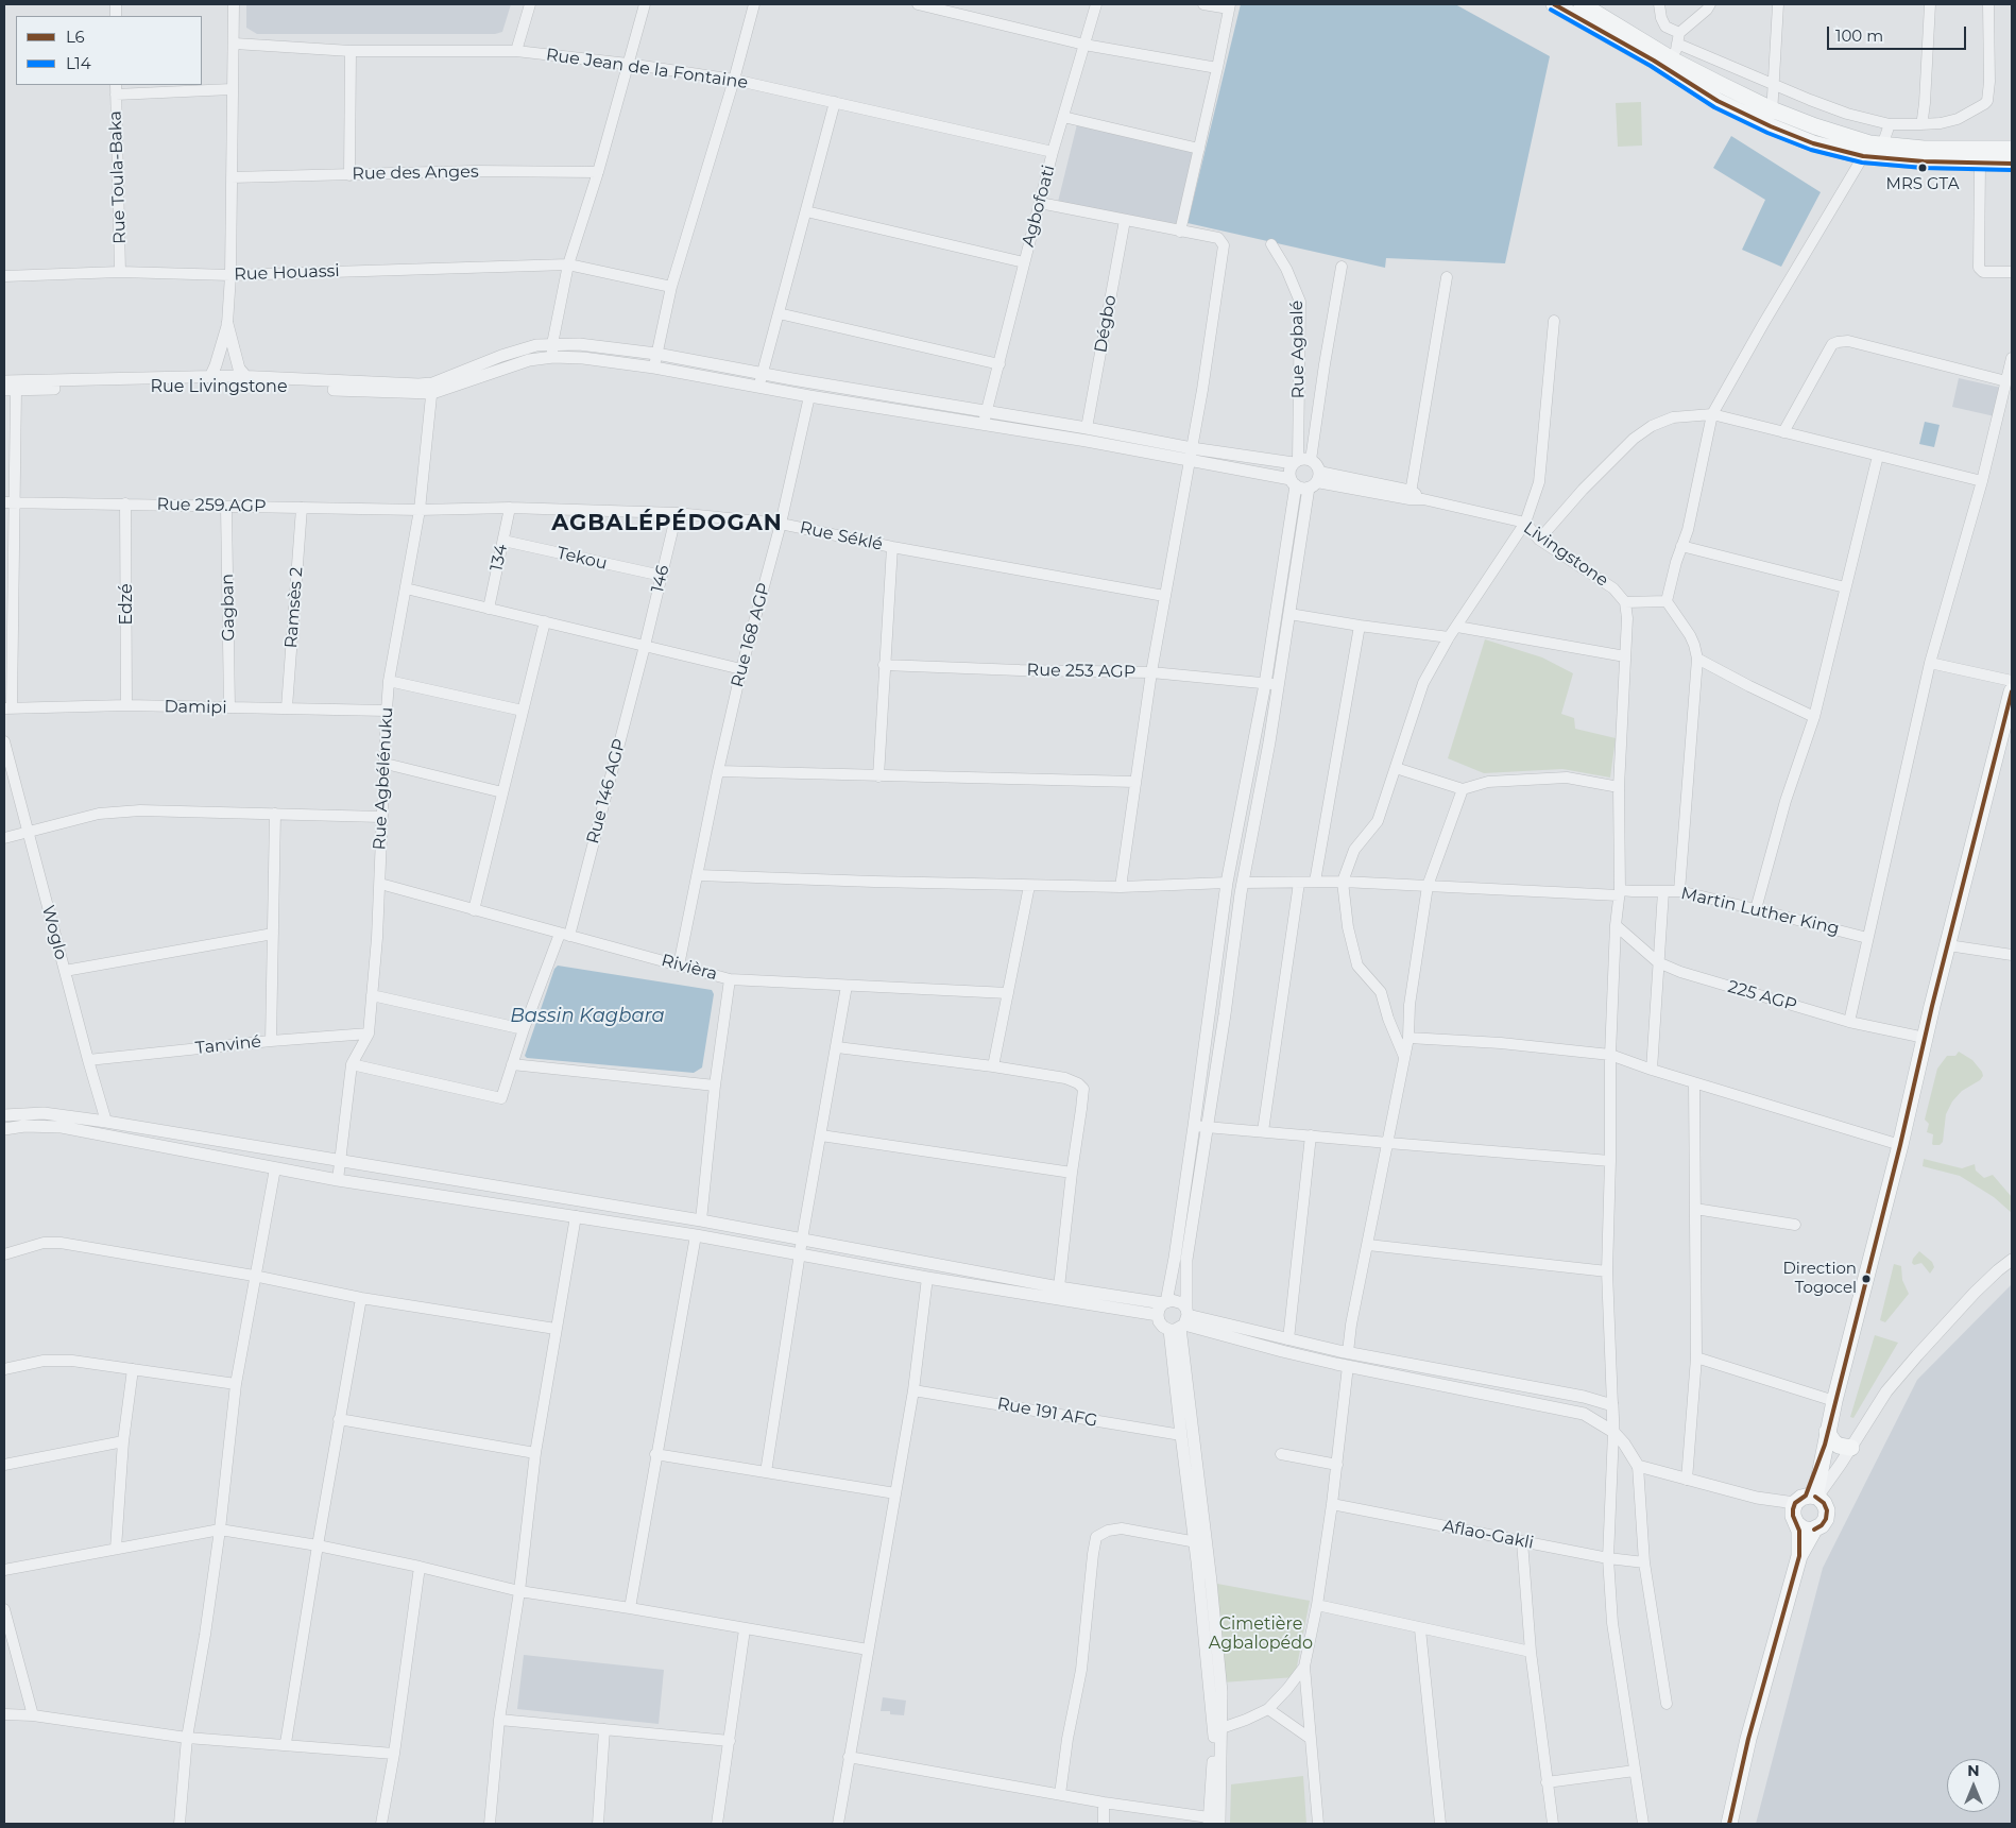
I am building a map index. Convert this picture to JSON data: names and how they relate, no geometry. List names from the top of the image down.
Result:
{
  "streets": {
    "street": [
      "Rue Jean de la Fontaine",
      "Rue des Anges",
      "Rue Toula-Baka",
      "Agbofoati",
      "Rue Houassi",
      "Dégbo",
      "Rue Agbalé",
      "Rue Livingstone",
      "Rue 259.AGP",
      "Rue Séklé",
      "Livingstone",
      "134",
      "Tekou",
      "146",
      "Edzé",
      "Gagban",
      "Ramsès 2",
      "Rue 168 AGP",
      "Rue 253 AGP",
      "Damipi",
      "Rue Agbélénuku",
      "Rue 146 AGP",
      "Martin Luther King",
      "Woglo",
      "Rivièra",
      "225 AGP",
      "Tanviné",
      "Rue 191 AFG",
      "Aflao-Gakli"
    ]
  },
  "crossings": [
    ["Rue Jean de la Fontaine", "Agbofoati"],
    ["Rue Toula-Baka", "Rue Houassi"],
    ["Rue Agbalé", "Livingstone"],
    ["Rue Livingstone", "Rue Agbélénuku"],
    ["Rue 259.AGP", "Rue Séklé"],
    ["Rue 259.AGP", "Edzé"],
    ["Rue 259.AGP", "Gagban"],
    ["Rue 259.AGP", "Ramsès 2"],
    ["Rue 259.AGP", "Rue Agbélénuku"],
    ["Rue Séklé", "134"],
    ["Rue Séklé", "146"],
    ["Rue Séklé", "Rue 168 AGP"],
    ["Rue Séklé", "Rue Agbélénuku"],
    ["134", "Tekou"],
    ["Tekou", "146"],
    ["146", "Rue 146 AGP"],
    ["Edzé", "Damipi"],
    ["Gagban", "Damipi"],
    ["Ramsès 2", "Damipi"],
    ["Rue 168 AGP", "Rivièra"],
    ["Damipi", "Rue Agbélénuku"],
    ["Rue Agbélénuku", "Rue 146 AGP"],
    ["Rue Agbélénuku", "Rivièra"],
    ["Rue Agbélénuku", "Tanviné"],
    ["Rue 146 AGP", "Rivièra"],
    ["Woglo", "Tanviné"]
  ],
  "districts": ["AGBALÉPÉDOGAN"],
  "water": ["Bassin Kagbara"],
  "parks": ["Cimetière Agbalopédo"],
  "places": ["MRS GTA", "Direction Togocel"],
  "lines": ["transit line L6", "transit line L14"],
  "legend": ["L6", "L14"],
  "scale_bar": "100 m",
  "north": "top"
}
